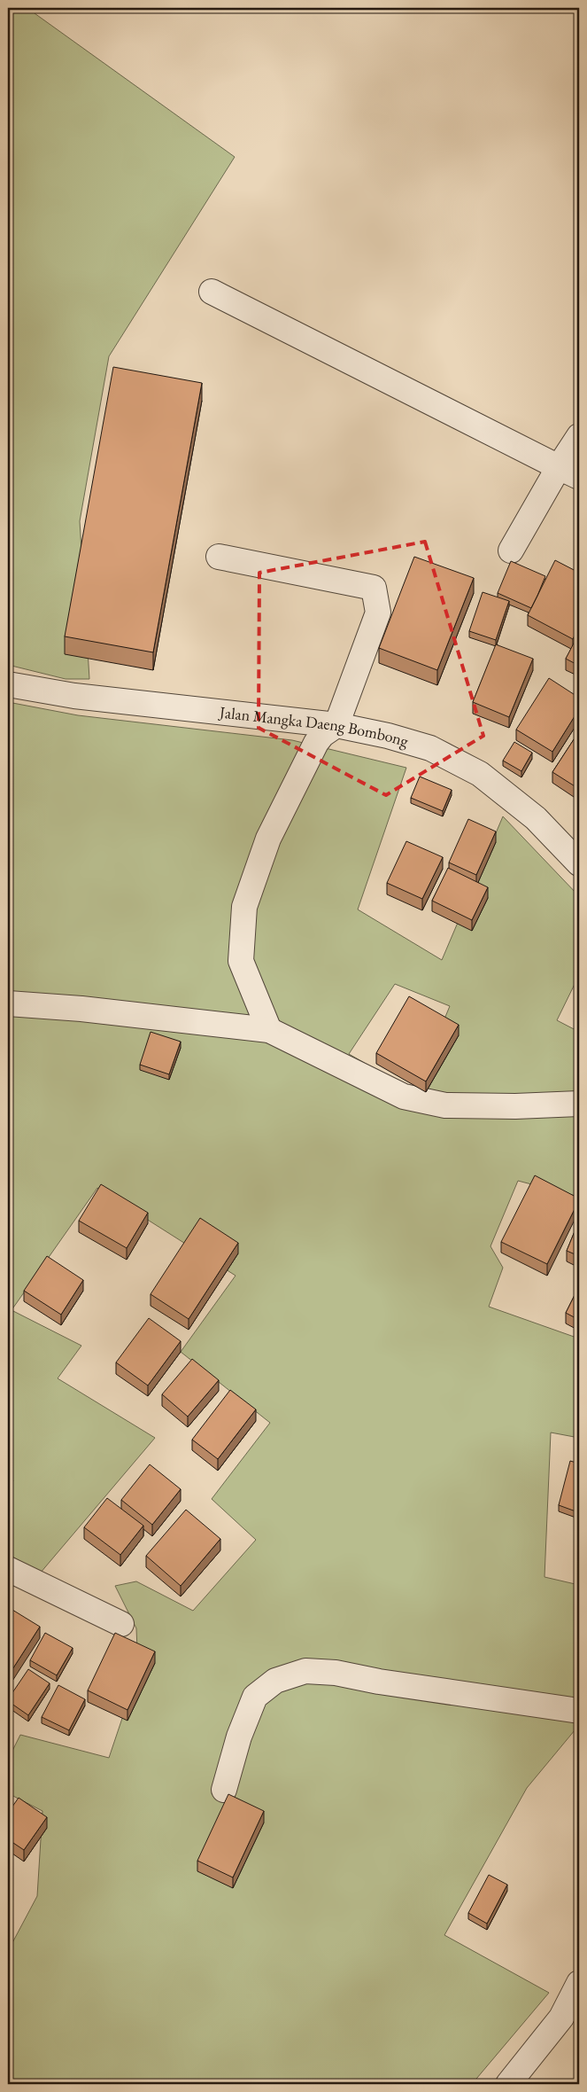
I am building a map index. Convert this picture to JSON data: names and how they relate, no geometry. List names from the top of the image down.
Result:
{
  "streets": {
    "street": ["Jalan Mangka Daeng Bombong"]
  }
}
